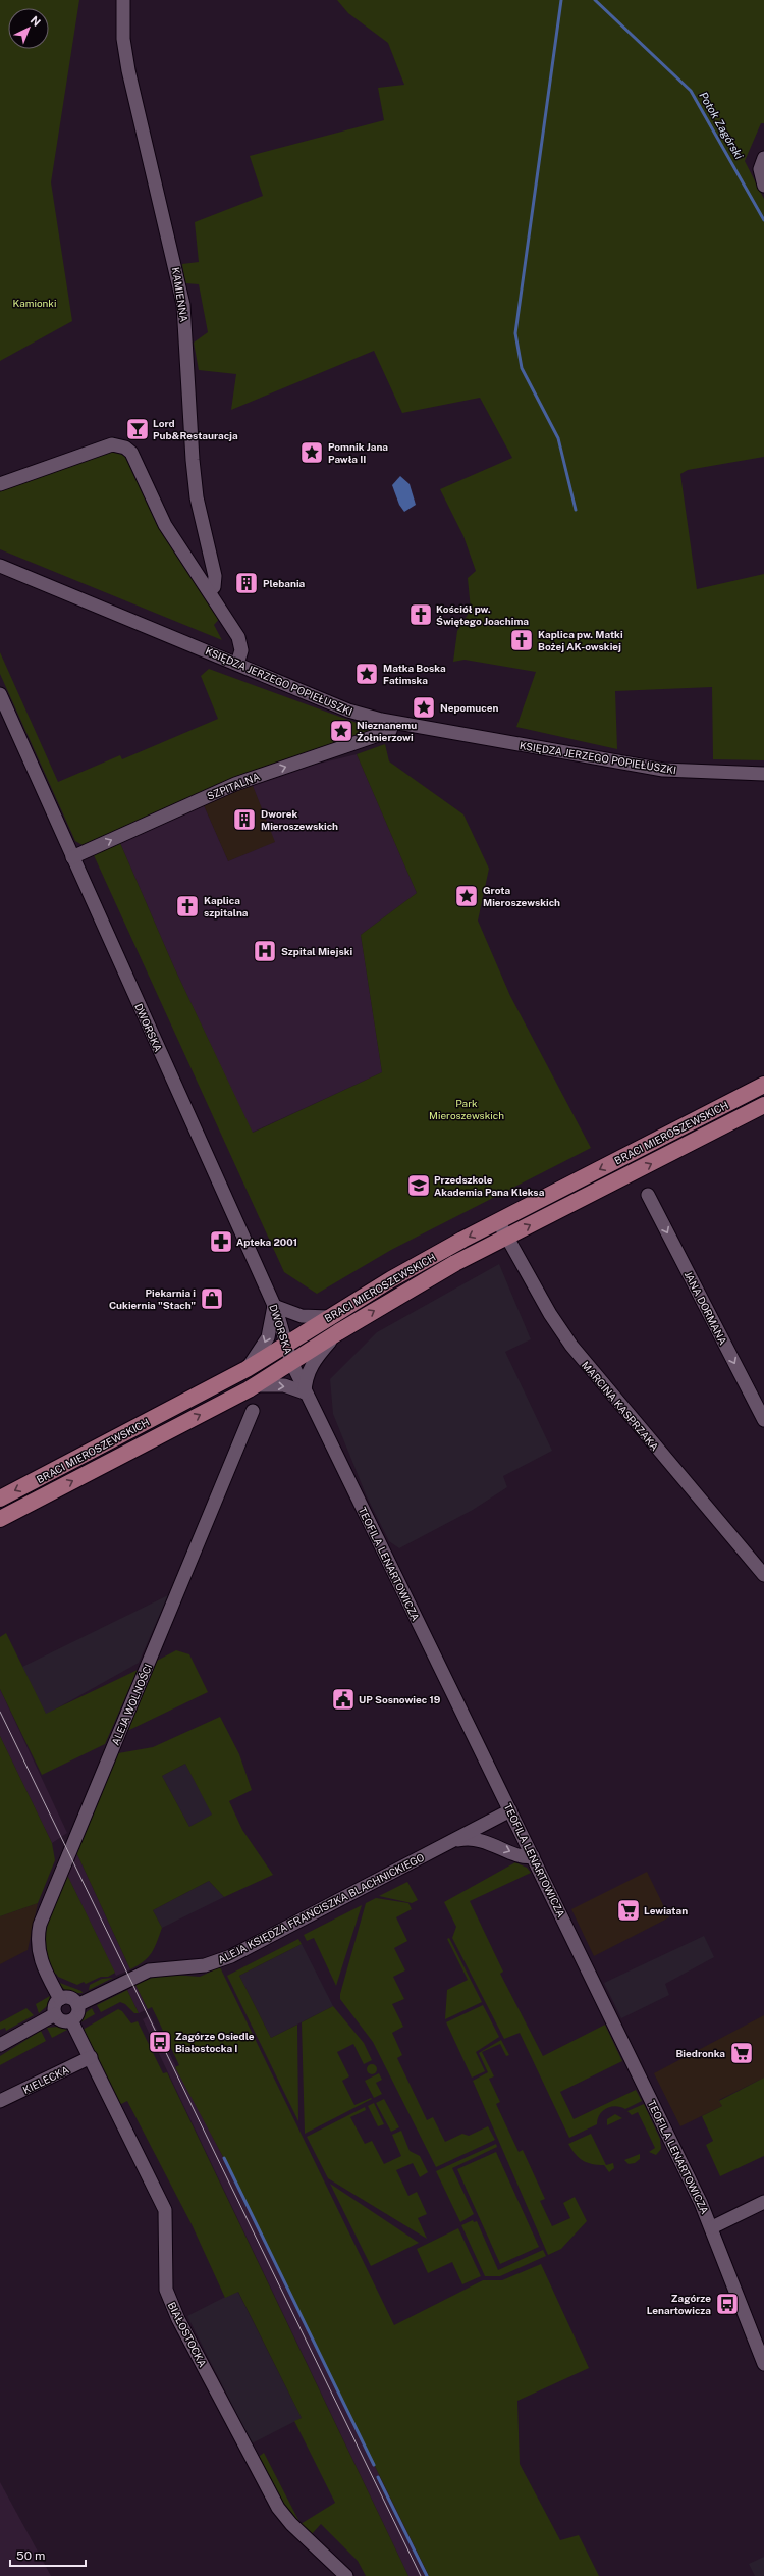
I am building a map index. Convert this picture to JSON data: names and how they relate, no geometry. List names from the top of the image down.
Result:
{
  "streets": {
    "main road": ["BRACI MIEROSZEWSKICH"],
    "street": [
      "KAMIENNA",
      "KSIĘDZA JERZEGO POPIEŁUSZKI",
      "SZPITALNA",
      "DWORSKA",
      "JANA DORMANA",
      "MARCINA KASPRZAKA",
      "TEOFILA LENARTOWICZA",
      "ALEJA WOLNOŚCI",
      "ALEJA KSIĘDZA FRANCISZKA BLACHNICKIEGO",
      "KIELECKA",
      "BIAŁOSTOCKA"
    ]
  },
  "crossings": [
    ["KSIĘDZA JERZEGO POPIEŁUSZKI", "SZPITALNA"],
    ["SZPITALNA", "DWORSKA"],
    ["DWORSKA", "BRACI MIEROSZEWSKICH"],
    ["DWORSKA", "TEOFILA LENARTOWICZA"],
    ["BRACI MIEROSZEWSKICH", "MARCINA KASPRZAKA"],
    ["BRACI MIEROSZEWSKICH", "TEOFILA LENARTOWICZA"],
    ["TEOFILA LENARTOWICZA", "ALEJA KSIĘDZA FRANCISZKA BLACHNICKIEGO"],
    ["ALEJA WOLNOŚCI", "ALEJA KSIĘDZA FRANCISZKA BLACHNICKIEGO"],
    ["ALEJA WOLNOŚCI", "BIAŁOSTOCKA"],
    ["ALEJA KSIĘDZA FRANCISZKA BLACHNICKIEGO", "BIAŁOSTOCKA"],
    ["KIELECKA", "BIAŁOSTOCKA"]
  ],
  "one_way": ["SZPITALNA", "JANA DORMANA"],
  "water": ["Potok Zagórski"],
  "parks": ["Kamionki", "Park Mieroszewskich"],
  "places": {
    "bar": ["Lord Pub&Restauracja"],
    "place": [
      "Pomnik Jana Pawła II",
      "Matka Boska Fatimska",
      "Nepomucen",
      "Nieznanemu Żołnierzowi",
      "Grota Mieroszewskich"
    ],
    "building": ["Plebania", "Dworek Mieroszewskich"],
    "church": ["Kościół pw. Świętego Joachima", "Kaplica pw. Matki Bożej AK-owskiej", "Kaplica szpitalna"],
    "hospital": ["Szpital Miejski"],
    "school or university": ["Przedszkole Akademia Pana Kleksa"],
    "pharmacy": ["Apteka 2001"],
    "shop": ["Piekarnia i Cukiernia \"Stach\""],
    "public building": ["UP Sosnowiec 19"],
    "supermarket": ["Lewiatan", "Biedronka"],
    "bus stop": ["Zagórze Osiedle Białostocka I", "Zagórze Lenartowicza"]
  },
  "scale_bar": "50 m",
  "north": "top right"
}
